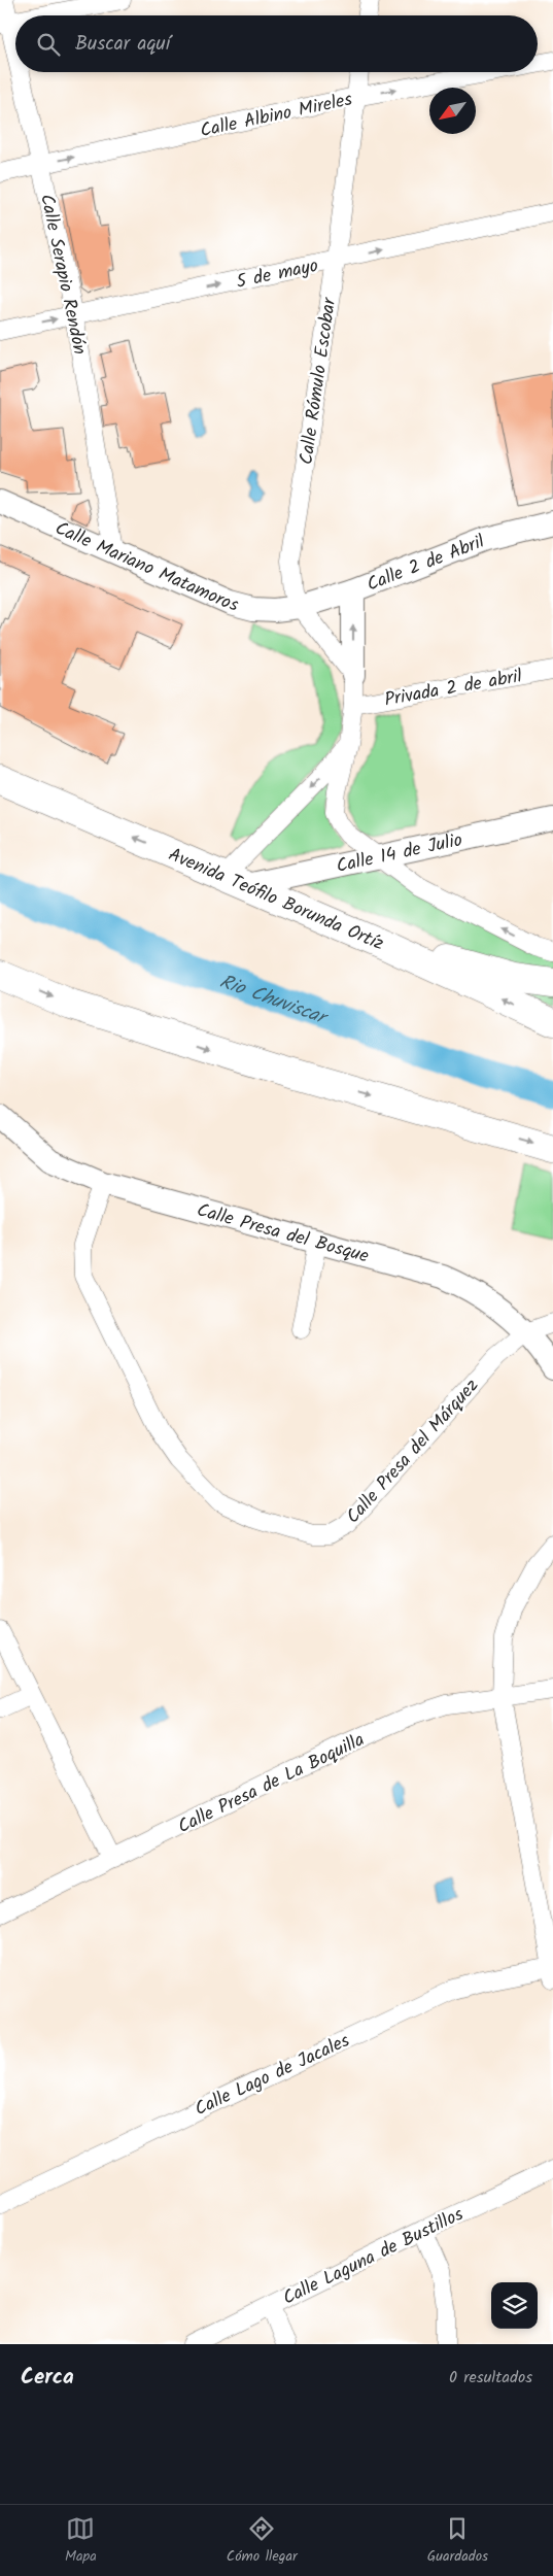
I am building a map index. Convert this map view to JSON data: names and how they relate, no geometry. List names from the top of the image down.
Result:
{
  "streets": {
    "main road": ["Avenida Teófilo Borunda Ortíz"],
    "street": [
      "Calle Albino Mireles",
      "5 de mayo",
      "Calle Serapio Rendón",
      "Calle Rómulo Escobar",
      "Calle 2 de Abril",
      "Calle Mariano Matamoros",
      "Privada 2 de abril",
      "Calle 14 de Julio",
      "Calle Presa del Bosque",
      "Calle Presa del Márquez",
      "Calle Presa de La Boquilla",
      "Calle Lago de Jacales",
      "Calle Laguna de Bustillos"
    ]
  },
  "crossings": [
    ["Calle Albino Mireles", "Calle Serapio Rendón"],
    ["Calle Albino Mireles", "Calle Rómulo Escobar"],
    ["5 de mayo", "Calle Serapio Rendón"],
    ["5 de mayo", "Calle Rómulo Escobar"],
    ["Calle Serapio Rendón", "Calle Mariano Matamoros"],
    ["Calle Rómulo Escobar", "Calle 2 de Abril"],
    ["Calle Rómulo Escobar", "Calle Mariano Matamoros"],
    ["Calle 2 de Abril", "Calle Mariano Matamoros"],
    ["Calle 14 de Julio", "Avenida Teófilo Borunda Ortíz"],
    ["Calle Presa del Bosque", "Calle Presa del Márquez"]
  ],
  "one_way": ["Calle Albino Mireles", "5 de mayo"],
  "water": ["Rio Chuviscar"],
  "north": "bottom left",
  "page": {
    "search": "Buscar aquí",
    "heading": ["Cerca", "0 resultados"],
    "nav": ["Mapa", "Cómo llegar", "Guardados"]
  }
}
